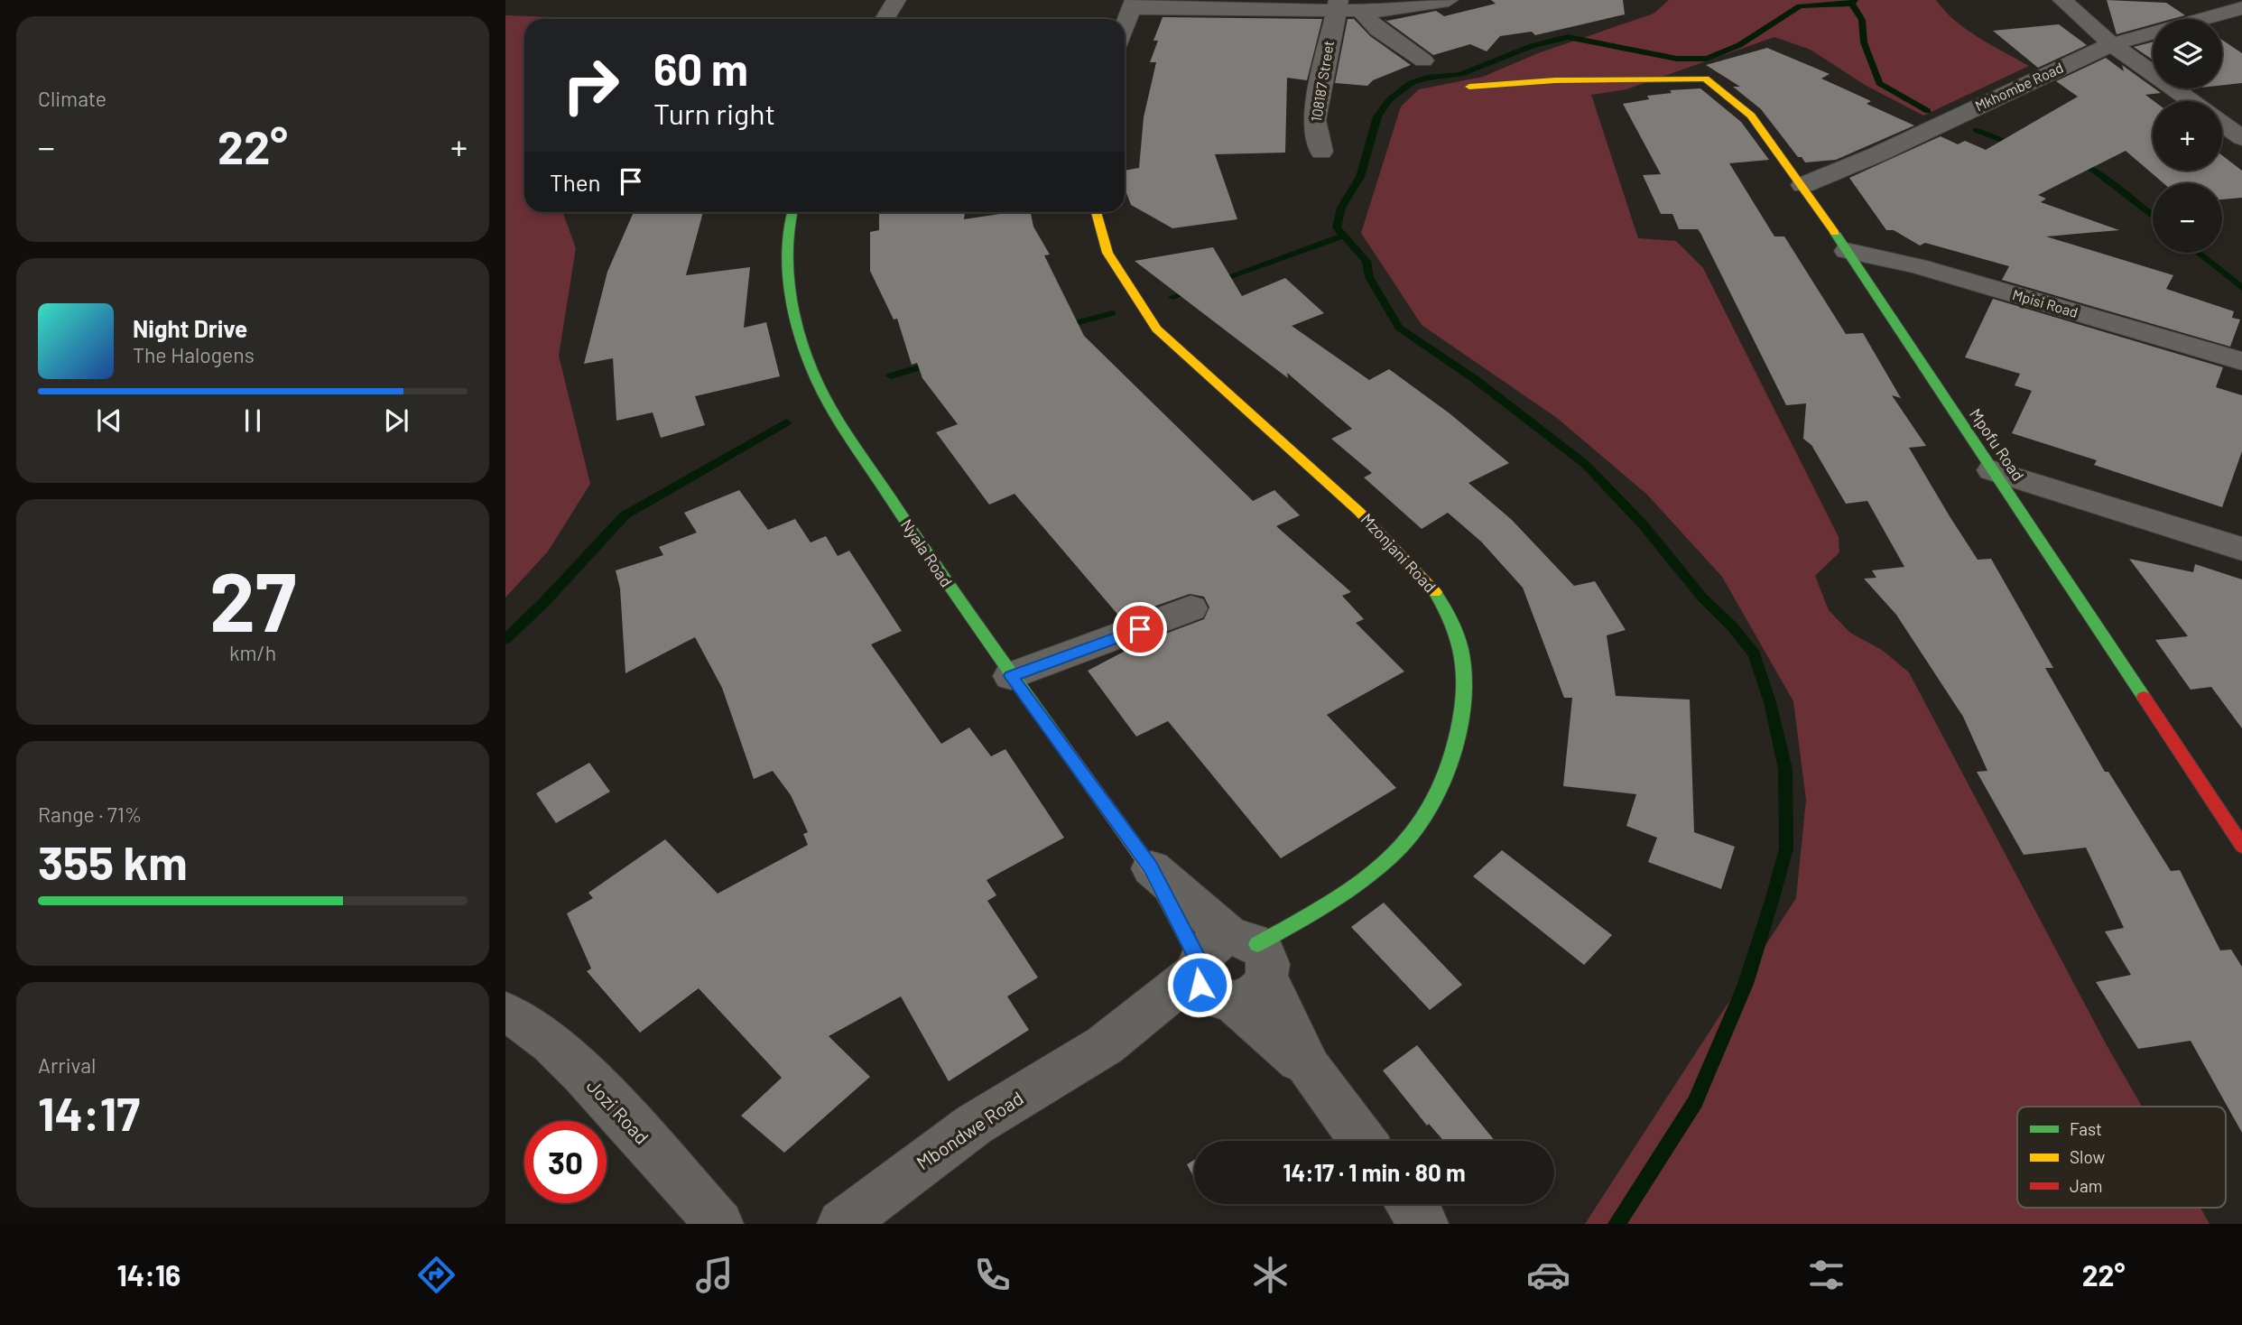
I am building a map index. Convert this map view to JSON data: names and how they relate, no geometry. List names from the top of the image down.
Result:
{
  "streets": {
    "street": [
      "108187 Street",
      "Mkhombe Road",
      "Mpisi Road",
      "Mpofu Road",
      "Nyala Road",
      "Mzonjani Road",
      "Jozi Road",
      "Mbondwe Road"
    ]
  },
  "crossings": [
    ["Mkhombe Road", "Mpofu Road"],
    ["Mpisi Road", "Mpofu Road"],
    ["Nyala Road", "Mzonjani Road"],
    ["Nyala Road", "Mbondwe Road"],
    ["Mzonjani Road", "Mbondwe Road"]
  ],
  "legend": ["Fast", "Slow", "Jam"],
  "page": {
    "tile": [
      "Climate",
      ["27", "km/h"],
      ["Range · 71%", "355 km"],
      ["Arrival", "14:17"]
    ],
    "map_buttons": ["+", "−"],
    "turn": ["60 m", "Turn right"],
    "heat": ["−", "22°", "+"],
    "then": "Then",
    "song": ["Night Drive", "The Halogens"],
    "limit": "30",
    "trip": "14:17 · 1 min · 80 m",
    "tabs": ["14:16", "22°"]
  }
}
